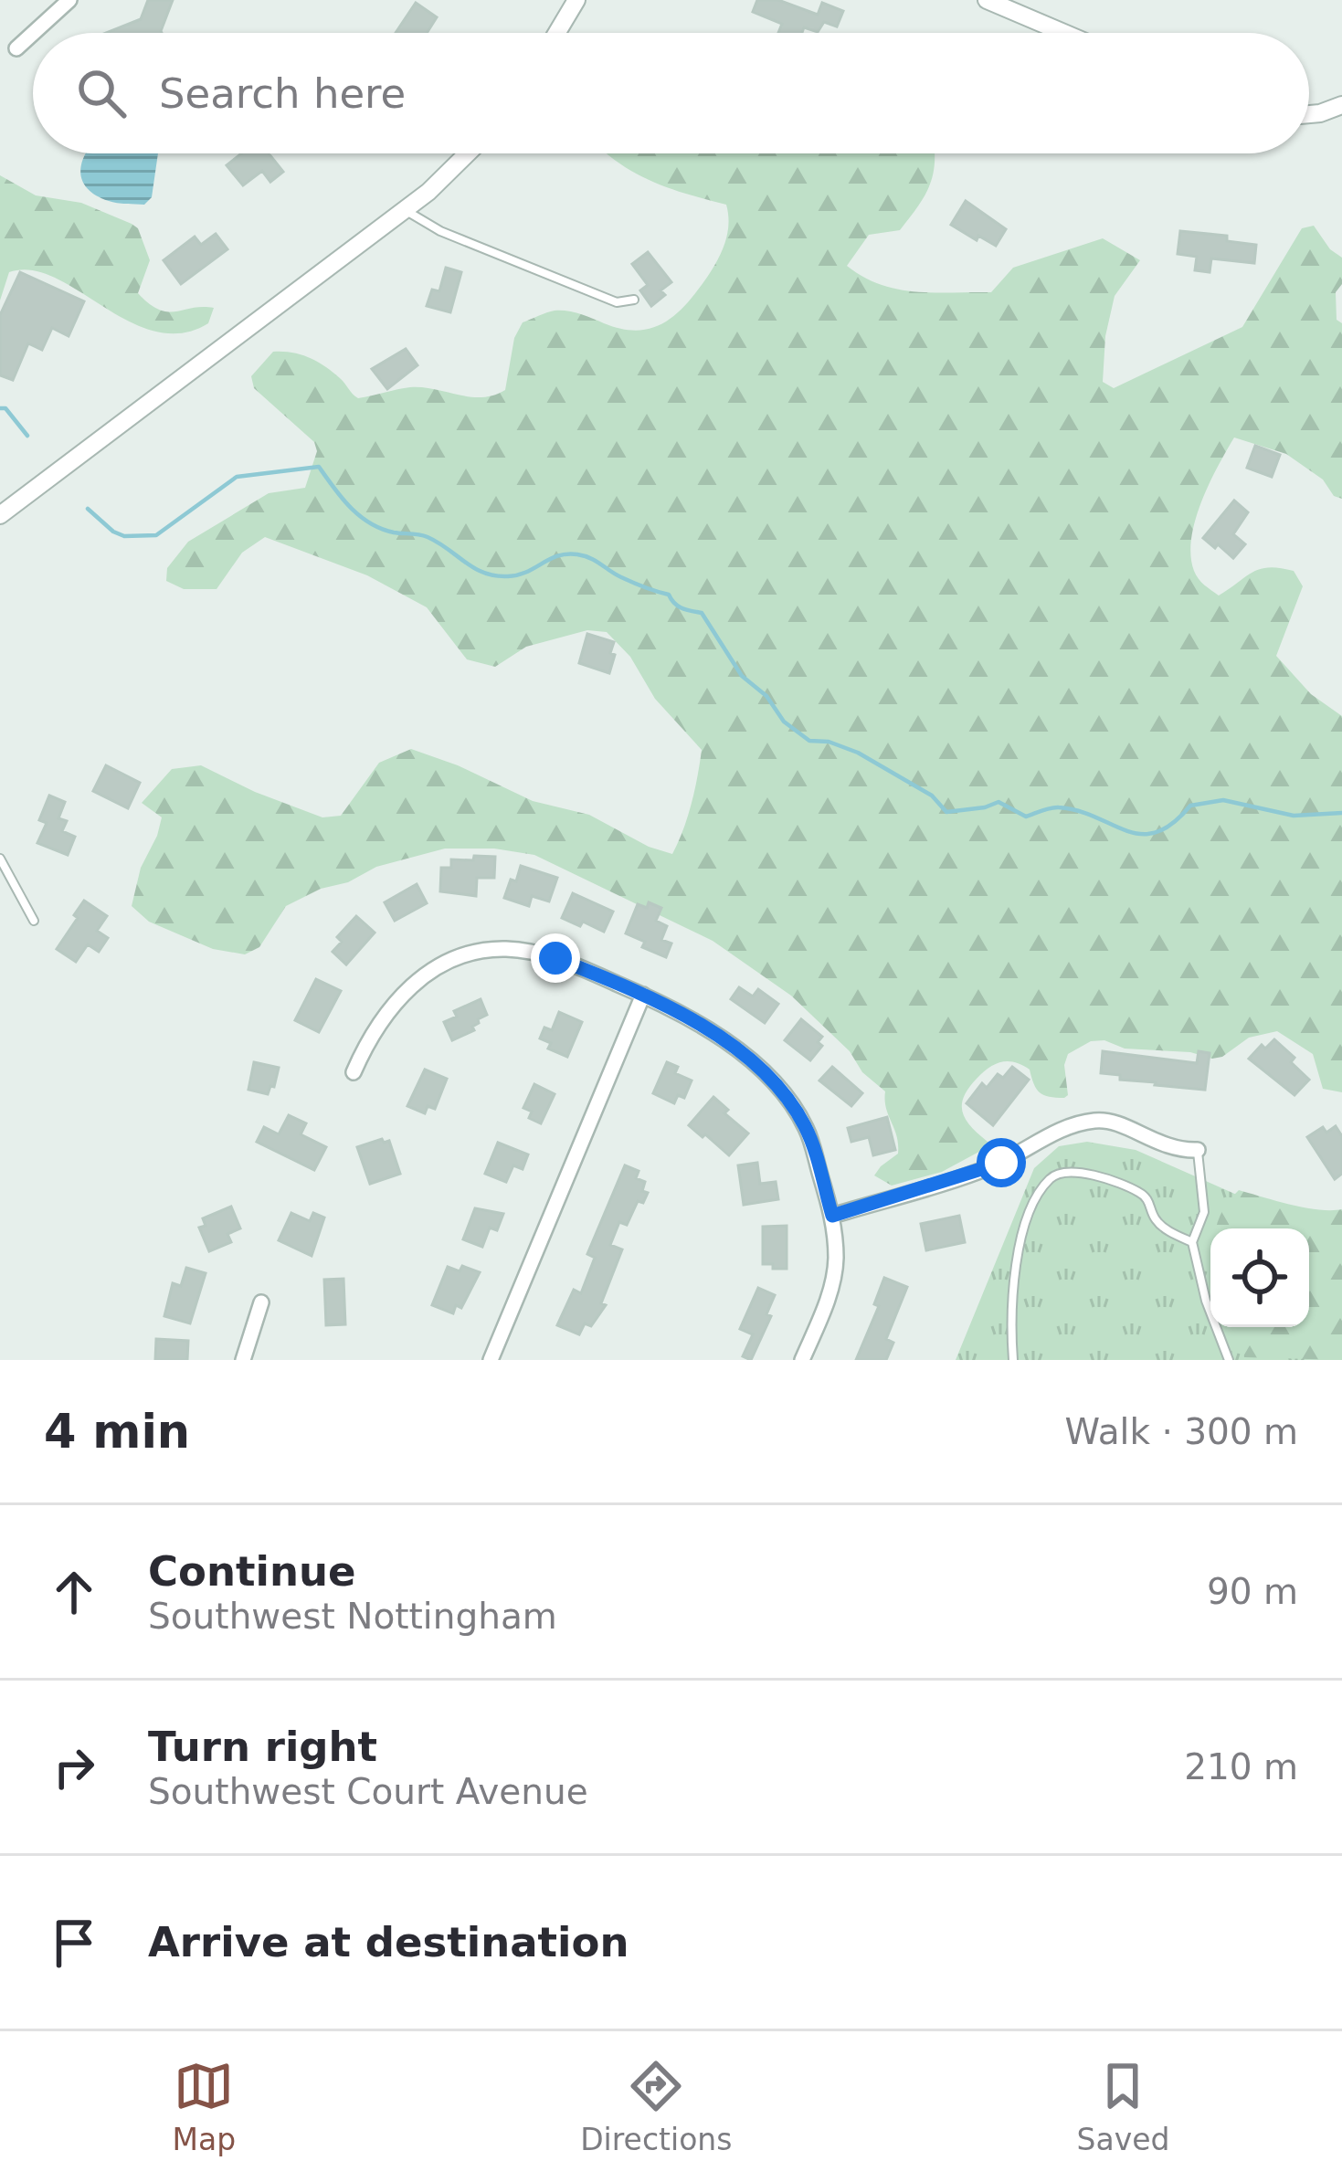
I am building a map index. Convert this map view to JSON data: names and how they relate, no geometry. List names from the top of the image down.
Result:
{
  "page": {
    "search": "Search here",
    "heading": ["4 min", "Walk · 300 m"],
    "list": [
      ["Continue", "Southwest Nottingham", "90 m"],
      ["Turn right", "Southwest Court Avenue", "210 m"],
      "Arrive at destination"
    ],
    "nav": ["Map", "Directions", "Saved"]
  }
}
